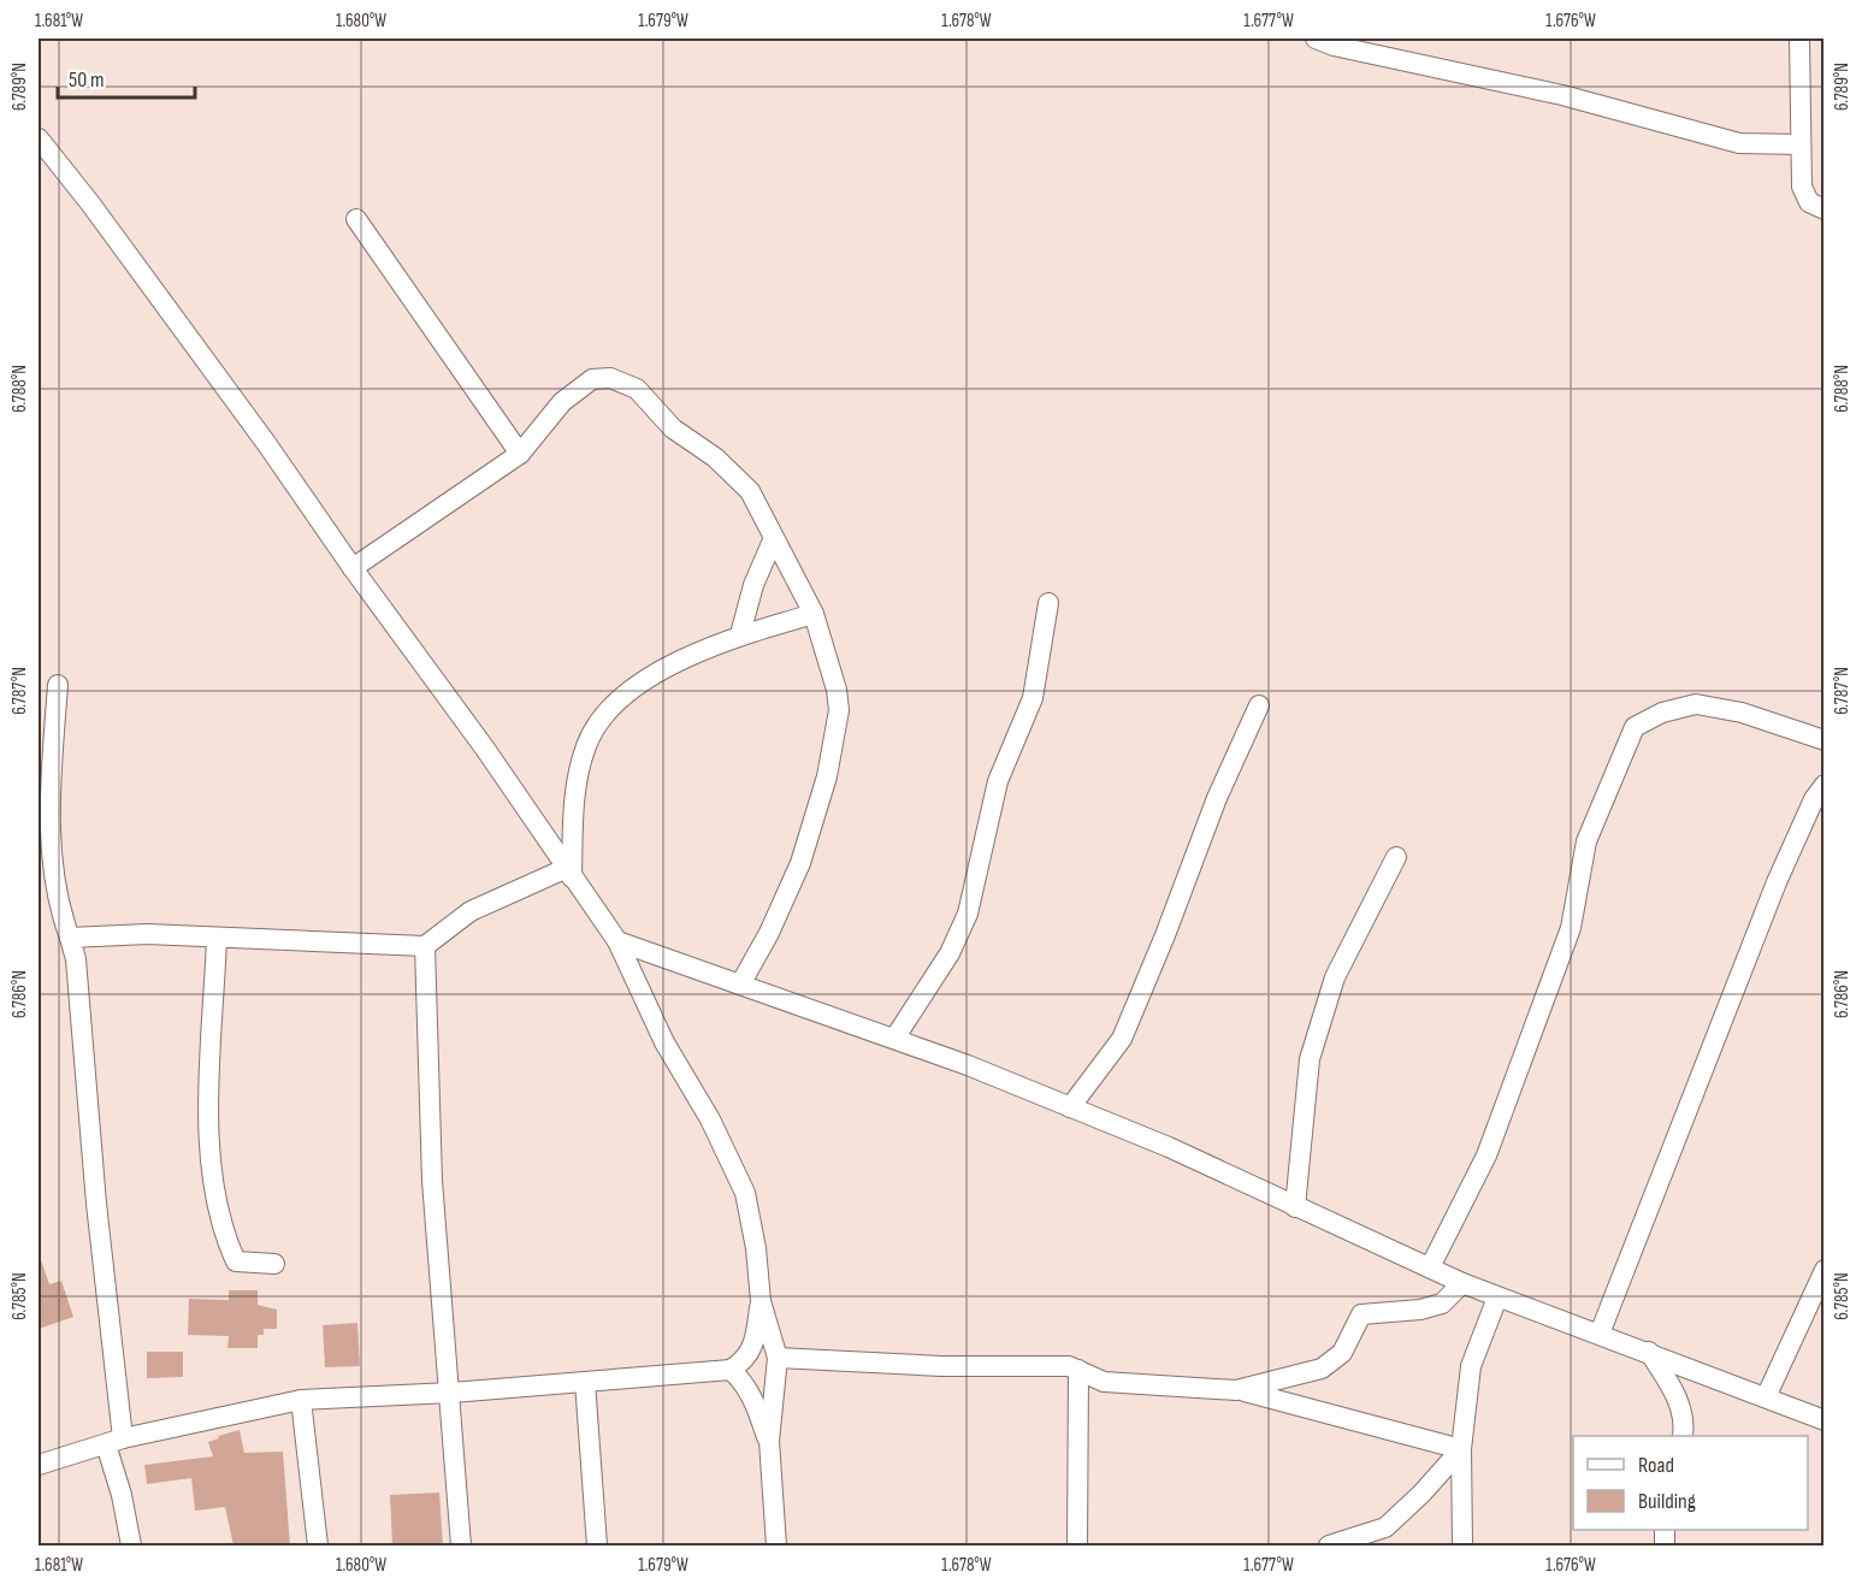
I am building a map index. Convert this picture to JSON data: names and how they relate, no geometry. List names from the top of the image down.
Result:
{
  "legend": ["Road", "Building"],
  "scale_bar": "50 m",
  "coordinates": [
    "1.681°W",
    "1.680°W",
    "1.679°W",
    "1.678°W",
    "1.677°W",
    "1.676°W",
    "6.789°N",
    "6.788°N",
    "6.787°N",
    "6.786°N",
    "6.785°N"
  ]
}
